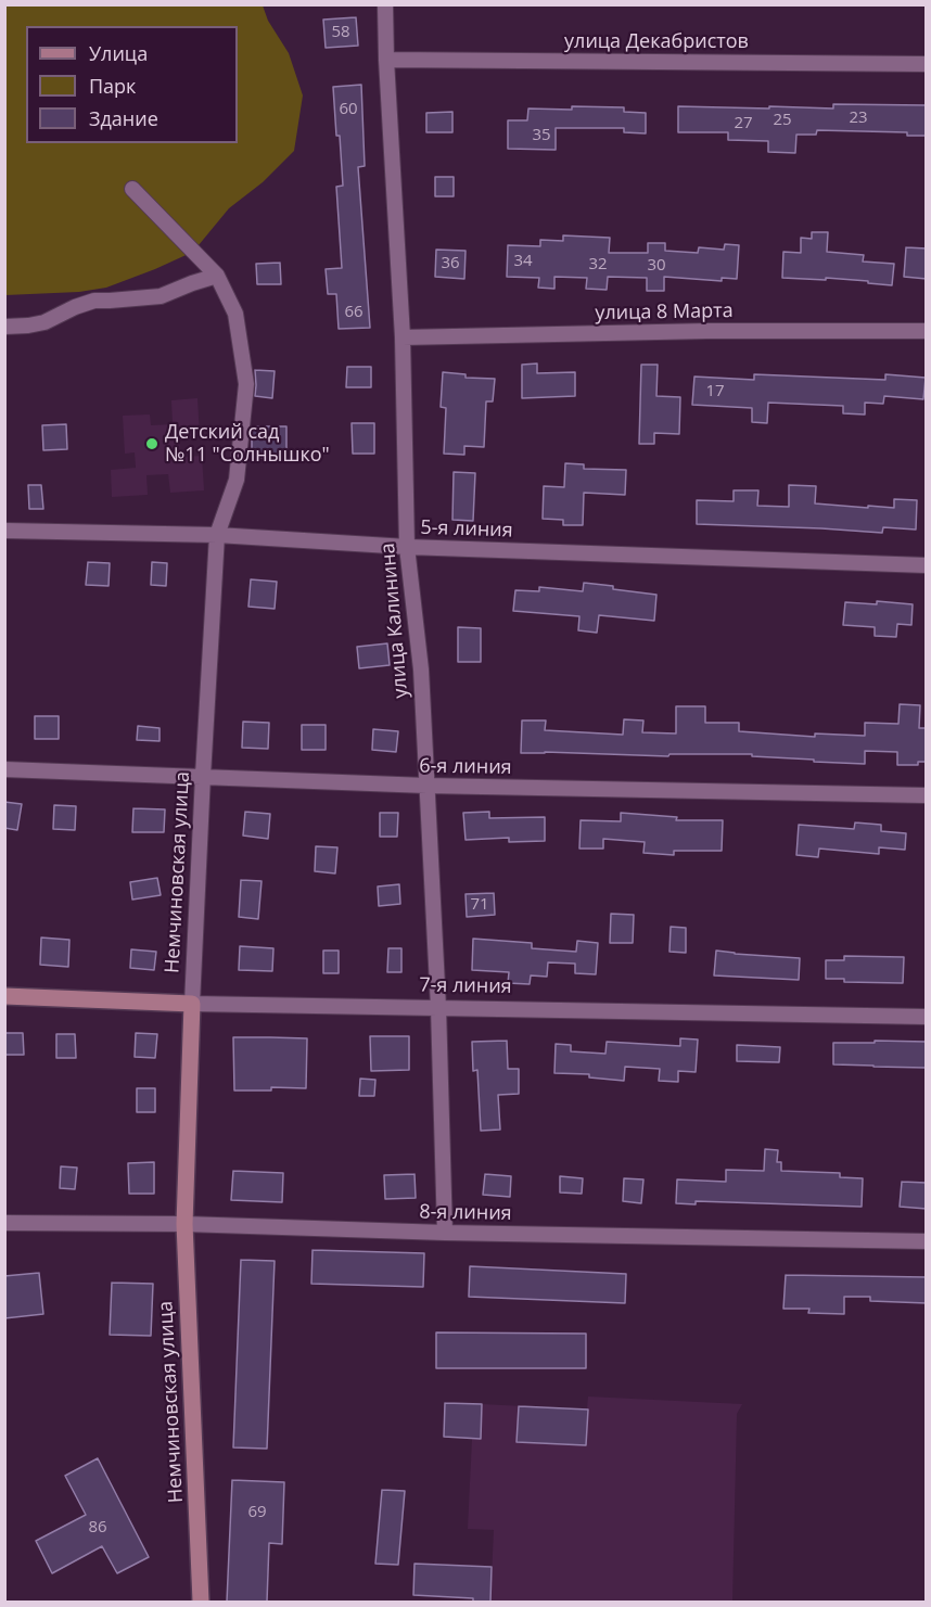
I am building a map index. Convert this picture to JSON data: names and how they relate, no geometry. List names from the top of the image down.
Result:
{
  "streets": {
    "main road": ["Немчиновская улица", "7-я линия"],
    "street": [
      "улица Декабристов",
      "улица 8 Марта",
      "5-я линия",
      "улица Калинина",
      "6-я линия",
      "8-я линия"
    ]
  },
  "crossings": [
    ["улица Декабристов", "улица Калинина"],
    ["улица 8 Марта", "улица Калинина"],
    ["5-я линия", "улица Калинина"],
    ["5-я линия", "Немчиновская улица"],
    ["улица Калинина", "6-я линия"],
    ["улица Калинина", "7-я линия"],
    ["улица Калинина", "8-я линия"],
    ["6-я линия", "Немчиновская улица"],
    ["Немчиновская улица", "7-я линия"],
    ["Немчиновская улица", "8-я линия"]
  ],
  "places": ["Детский сад №11 \"Солнышко\""],
  "house_numbers": [
    "58",
    "60",
    "23",
    "25",
    "27",
    "35",
    "34",
    "36",
    "32",
    "30",
    "66",
    "17",
    "71",
    "69",
    "86"
  ],
  "legend": ["Улица", "Парк", "Здание"]
}
